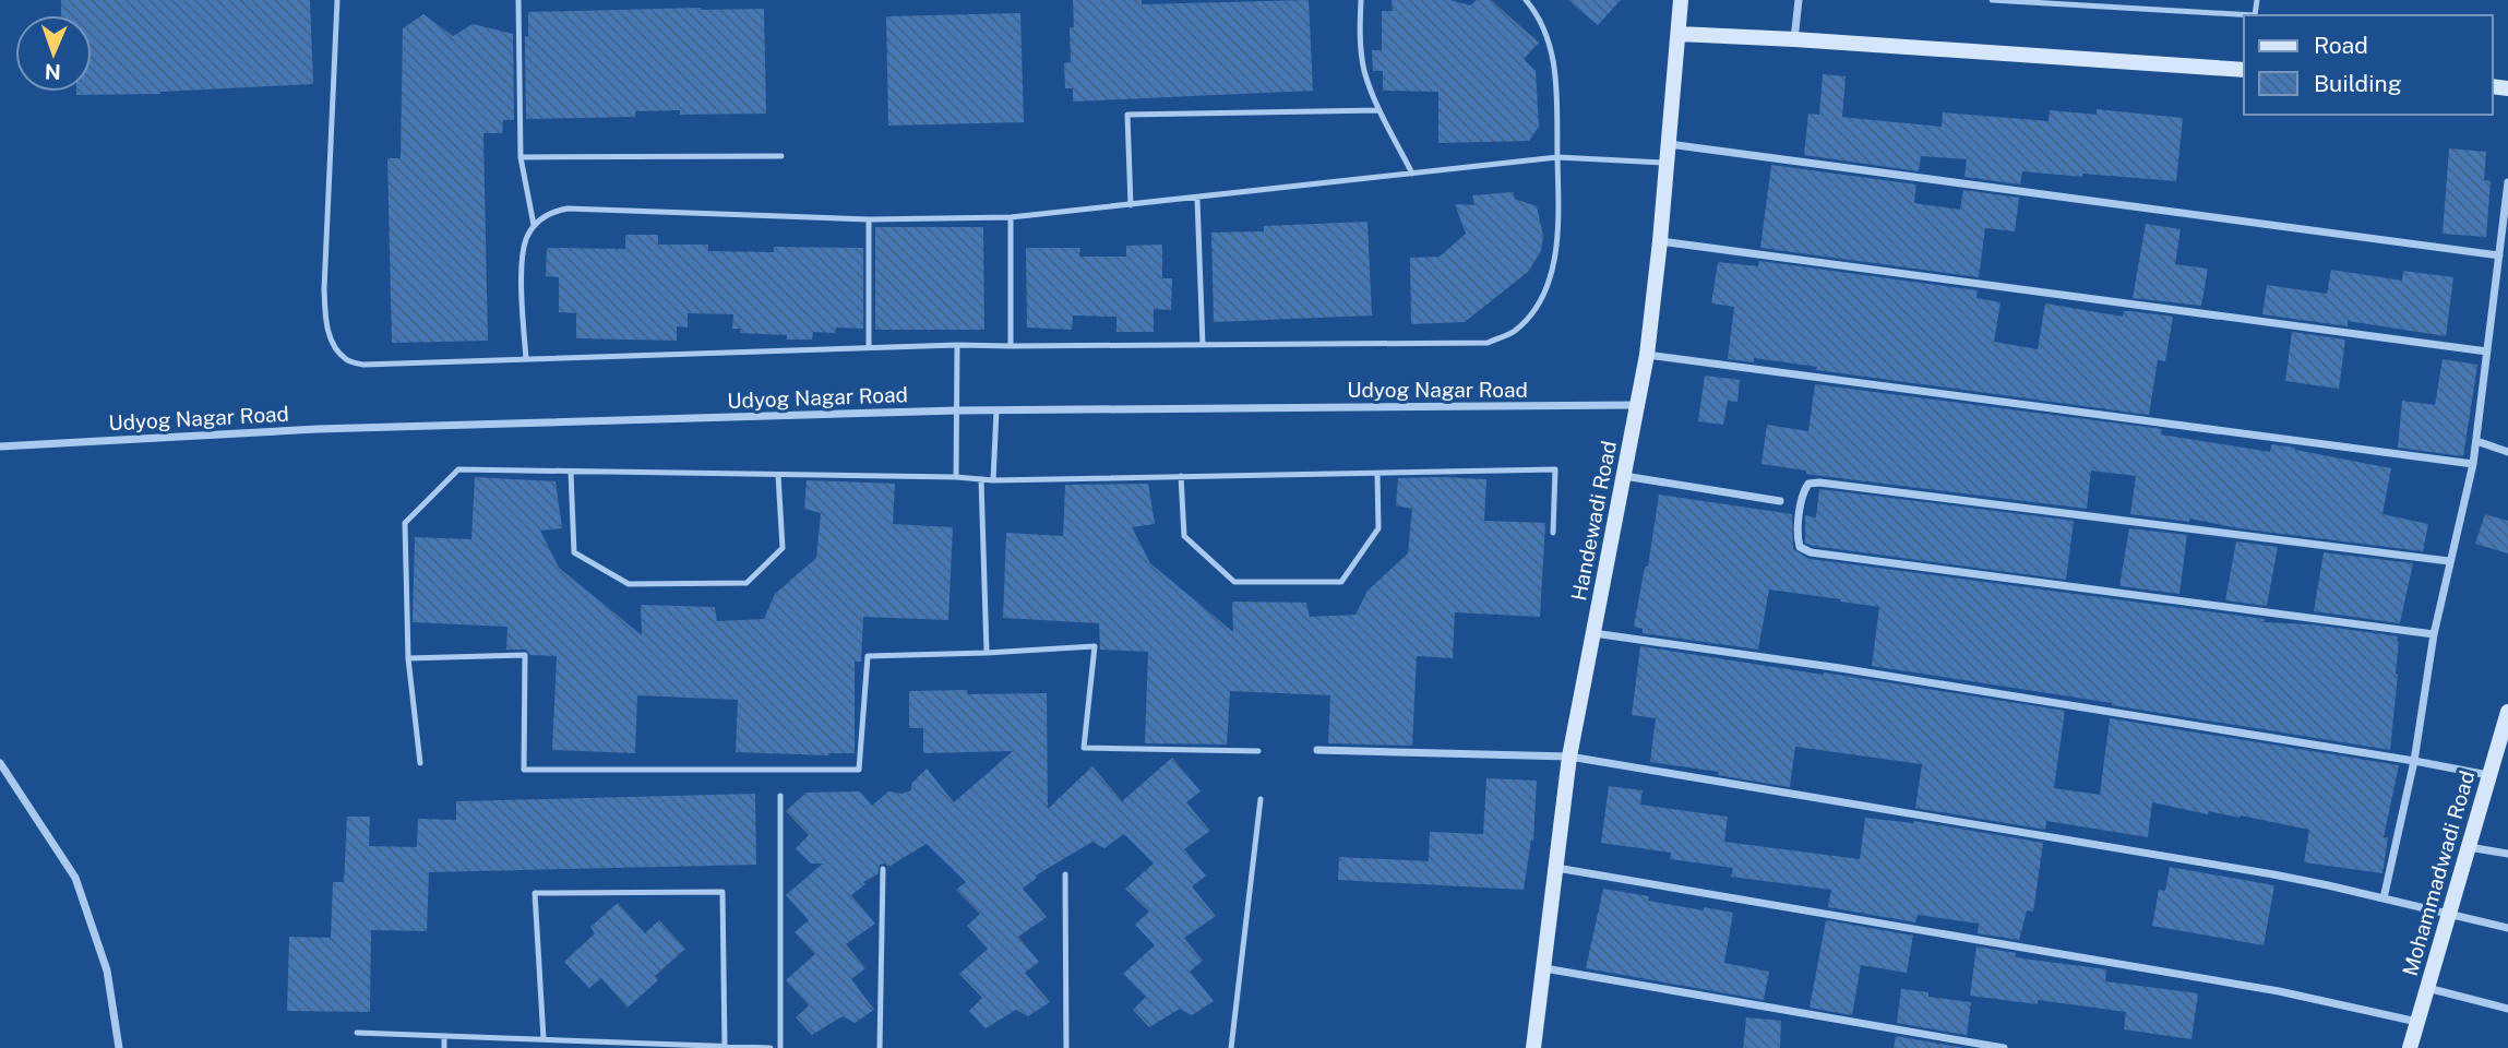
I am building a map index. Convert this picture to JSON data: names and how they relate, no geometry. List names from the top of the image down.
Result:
{
  "streets": {
    "main road": ["Handewadi Road", "Mohammadwadi Road"],
    "street": ["Udyog Nagar Road"]
  },
  "crossings": [
    ["Udyog Nagar Road", "Handewadi Road"]
  ],
  "legend": ["Road", "Building"],
  "north": "bottom"
}
